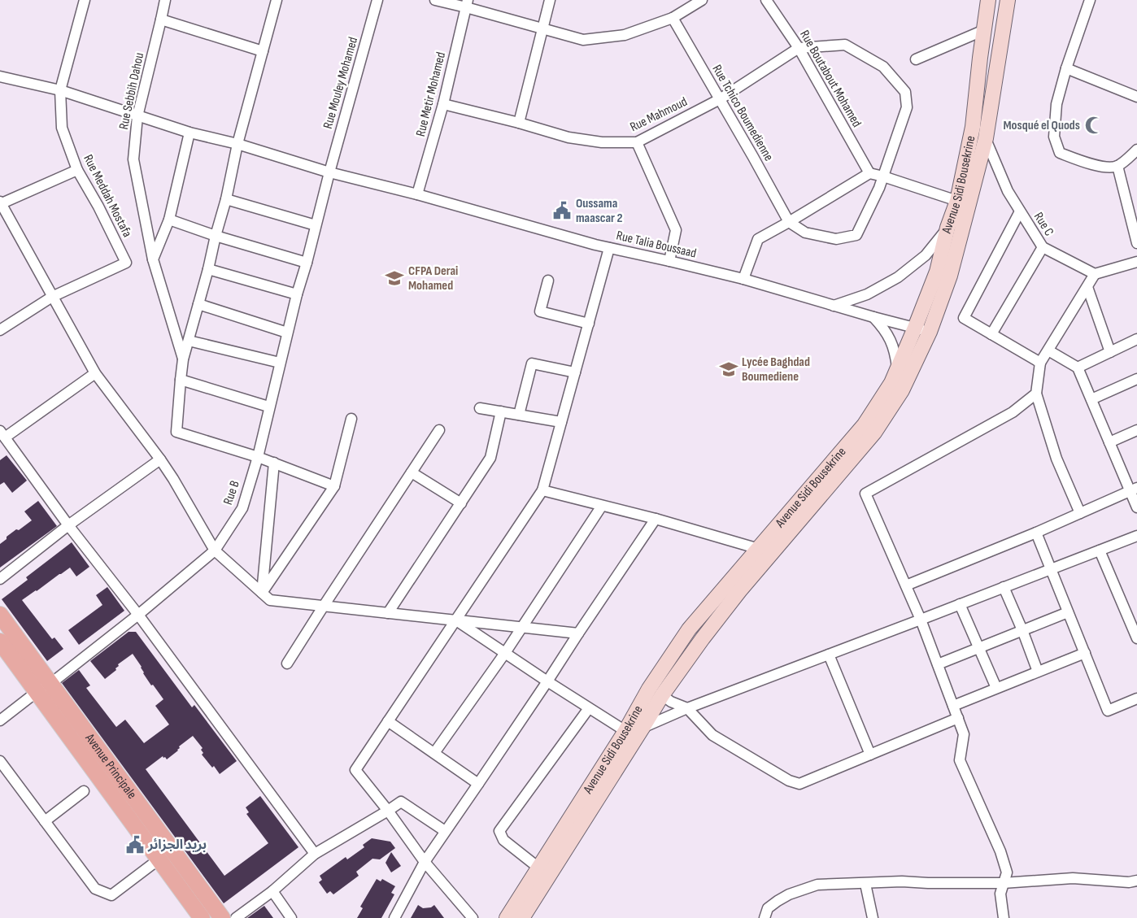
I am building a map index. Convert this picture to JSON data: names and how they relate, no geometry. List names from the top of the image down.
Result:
{
  "streets": {
    "main road": ["Avenue Sidi Bousekrine", "Avenue Principale"],
    "street": [
      "Rue Boutabout Mohamed",
      "Rue Mouley Mohamed",
      "Rue Sebbih Dahou",
      "Rue Metir Mohamed",
      "Rue Tchico Boumedienne",
      "Rue Mahmoud",
      "Rue Meddah Mostafa",
      "Rue C",
      "Rue Talia Boussaad",
      "Rue B"
    ]
  },
  "crossings": [
    ["Rue Boutabout Mohamed", "Rue Mahmoud"],
    ["Rue Mouley Mohamed", "Rue Talia Boussaad"],
    ["Rue Mouley Mohamed", "Rue B"],
    ["Rue Sebbih Dahou", "Rue Talia Boussaad"],
    ["Rue Metir Mohamed", "Rue Mahmoud"],
    ["Rue Metir Mohamed", "Rue Talia Boussaad"],
    ["Rue Tchico Boumedienne", "Rue Mahmoud"],
    ["Avenue Sidi Bousekrine", "Rue C"],
    ["Avenue Sidi Bousekrine", "Rue Talia Boussaad"],
    ["Rue Meddah Mostafa", "Rue Talia Boussaad"],
    ["Rue Talia Boussaad", "Rue B"],
    ["Rue B", "Avenue Principale"]
  ],
  "places": {
    "mosque": ["Mosqué el Quods"],
    "public building": ["Oussama maascar 2", "بريد الجزائر"],
    "school or university": ["CFPA Derai Mohamed", "Lycée Baghdad Boumediene"]
  }
}
